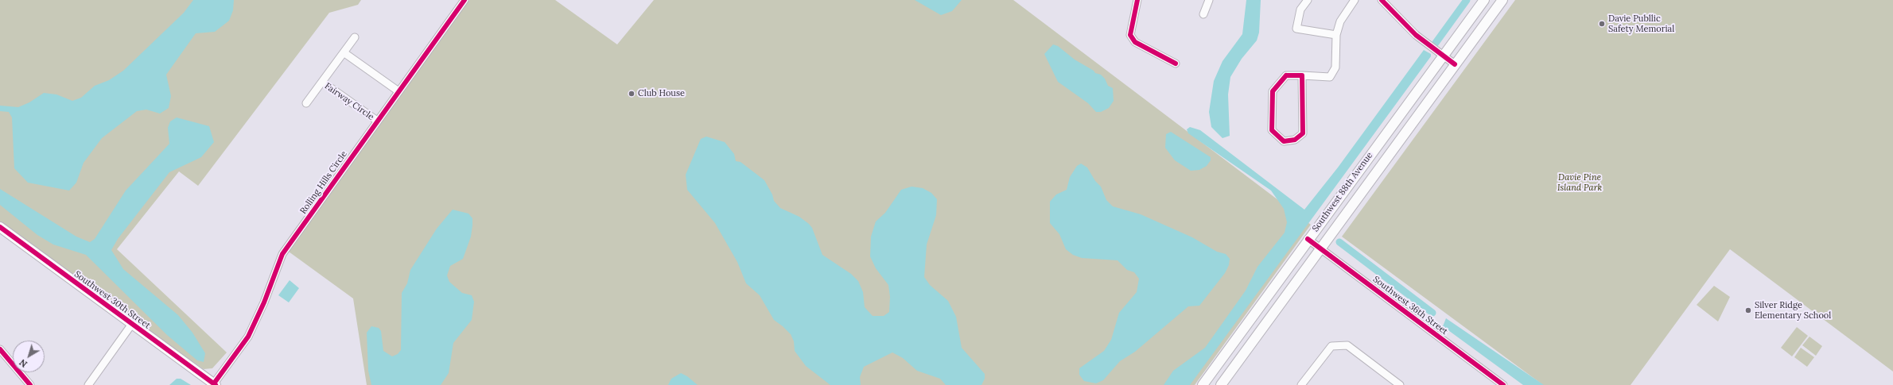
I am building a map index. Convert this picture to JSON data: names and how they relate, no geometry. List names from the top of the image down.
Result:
{
  "streets": {
    "main road": ["Southwest 88th Avenue", "Southwest 30th Street"],
    "street": ["Fairway Circle", "Rolling Hills Circle", "Southwest 36th Street"]
  },
  "crossings": [
    ["Fairway Circle", "Rolling Hills Circle"],
    ["Rolling Hills Circle", "Southwest 30th Street"],
    ["Southwest 88th Avenue", "Southwest 36th Street"]
  ],
  "parks": ["Davie Pine Island Park"],
  "places": ["Davie Publlic Safety Memorial", "Club House", "Silver Ridge Elementary School"],
  "north": "bottom left"
}
